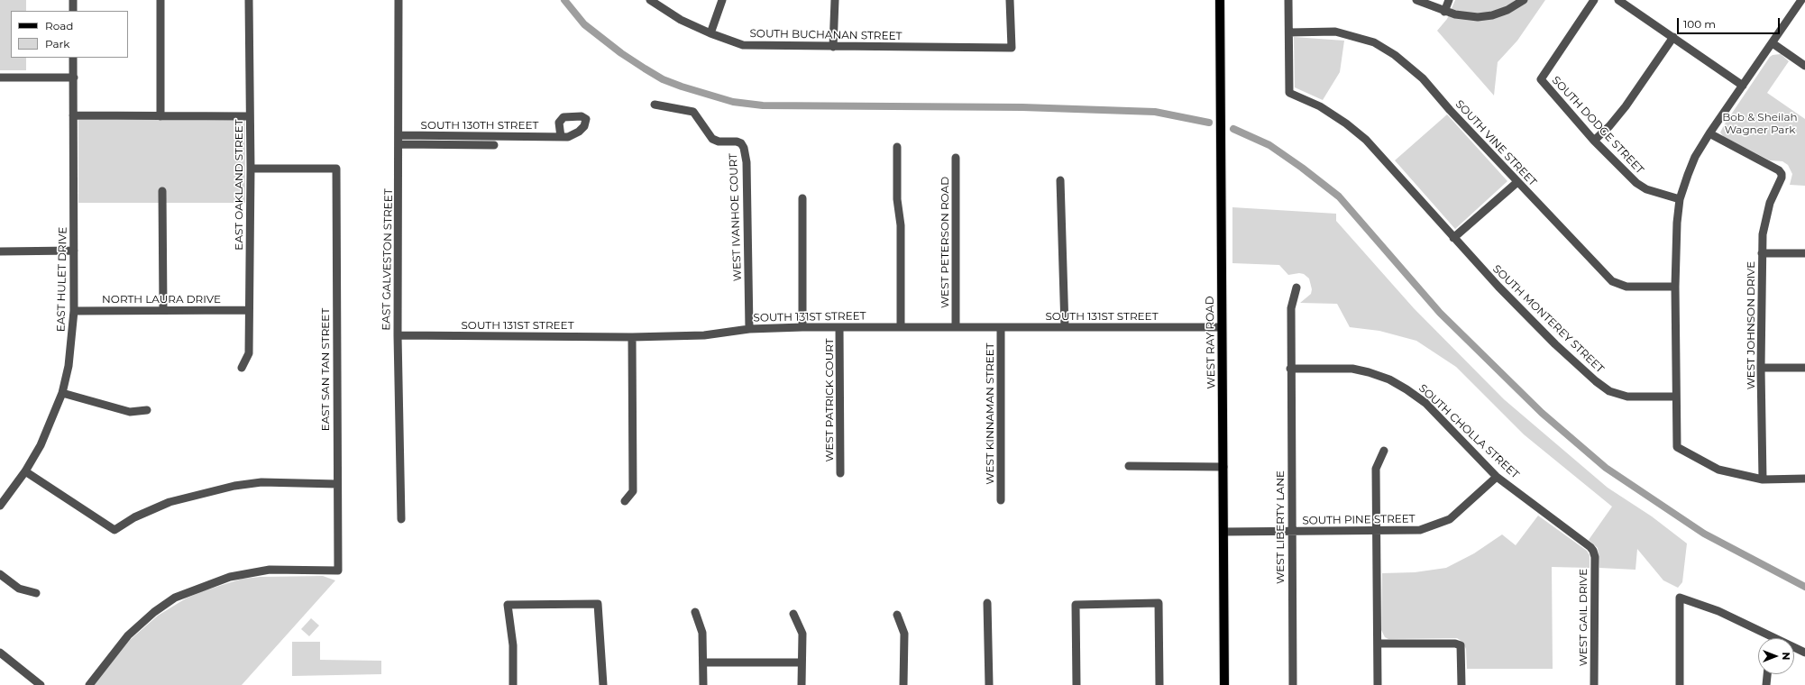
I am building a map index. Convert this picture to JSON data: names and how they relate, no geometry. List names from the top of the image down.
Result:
{
  "streets": {
    "main road": ["WEST RAY ROAD"],
    "street": [
      "SOUTH BUCHANAN STREET",
      "SOUTH 130TH STREET",
      "SOUTH DODGE STREET",
      "SOUTH VINE STREET",
      "EAST OAKLAND STREET",
      "WEST IVANHOE COURT",
      "WEST PETERSON ROAD",
      "EAST GALVESTON STREET",
      "EAST HULET DRIVE",
      "NORTH LAURA DRIVE",
      "SOUTH 131ST STREET",
      "SOUTH MONTEREY STREET",
      "WEST JOHNSON DRIVE",
      "EAST SAN TAN STREET",
      "WEST PATRICK COURT",
      "WEST KINNAMAN STREET",
      "SOUTH CHOLLA STREET",
      "SOUTH PINE STREET",
      "WEST LIBERTY LANE",
      "WEST GAIL DRIVE"
    ]
  },
  "crossings": [
    ["SOUTH 130TH STREET", "EAST GALVESTON STREET"],
    ["SOUTH VINE STREET", "SOUTH MONTEREY STREET"],
    ["EAST OAKLAND STREET", "NORTH LAURA DRIVE"],
    ["EAST OAKLAND STREET", "EAST SAN TAN STREET"],
    ["WEST IVANHOE COURT", "SOUTH 131ST STREET"],
    ["WEST PETERSON ROAD", "SOUTH 131ST STREET"],
    ["EAST GALVESTON STREET", "SOUTH 131ST STREET"],
    ["EAST HULET DRIVE", "NORTH LAURA DRIVE"],
    ["SOUTH 131ST STREET", "WEST RAY ROAD"],
    ["SOUTH 131ST STREET", "WEST PATRICK COURT"],
    ["SOUTH 131ST STREET", "WEST KINNAMAN STREET"],
    ["WEST RAY ROAD", "SOUTH PINE STREET"],
    ["SOUTH CHOLLA STREET", "SOUTH PINE STREET"],
    ["SOUTH CHOLLA STREET", "WEST LIBERTY LANE"],
    ["SOUTH CHOLLA STREET", "WEST GAIL DRIVE"],
    ["SOUTH PINE STREET", "WEST LIBERTY LANE"]
  ],
  "parks": ["Bob & Sheilah Wagner Park"],
  "legend": ["Road", "Park"],
  "scale_bar": "100 m",
  "north": "right"
}
